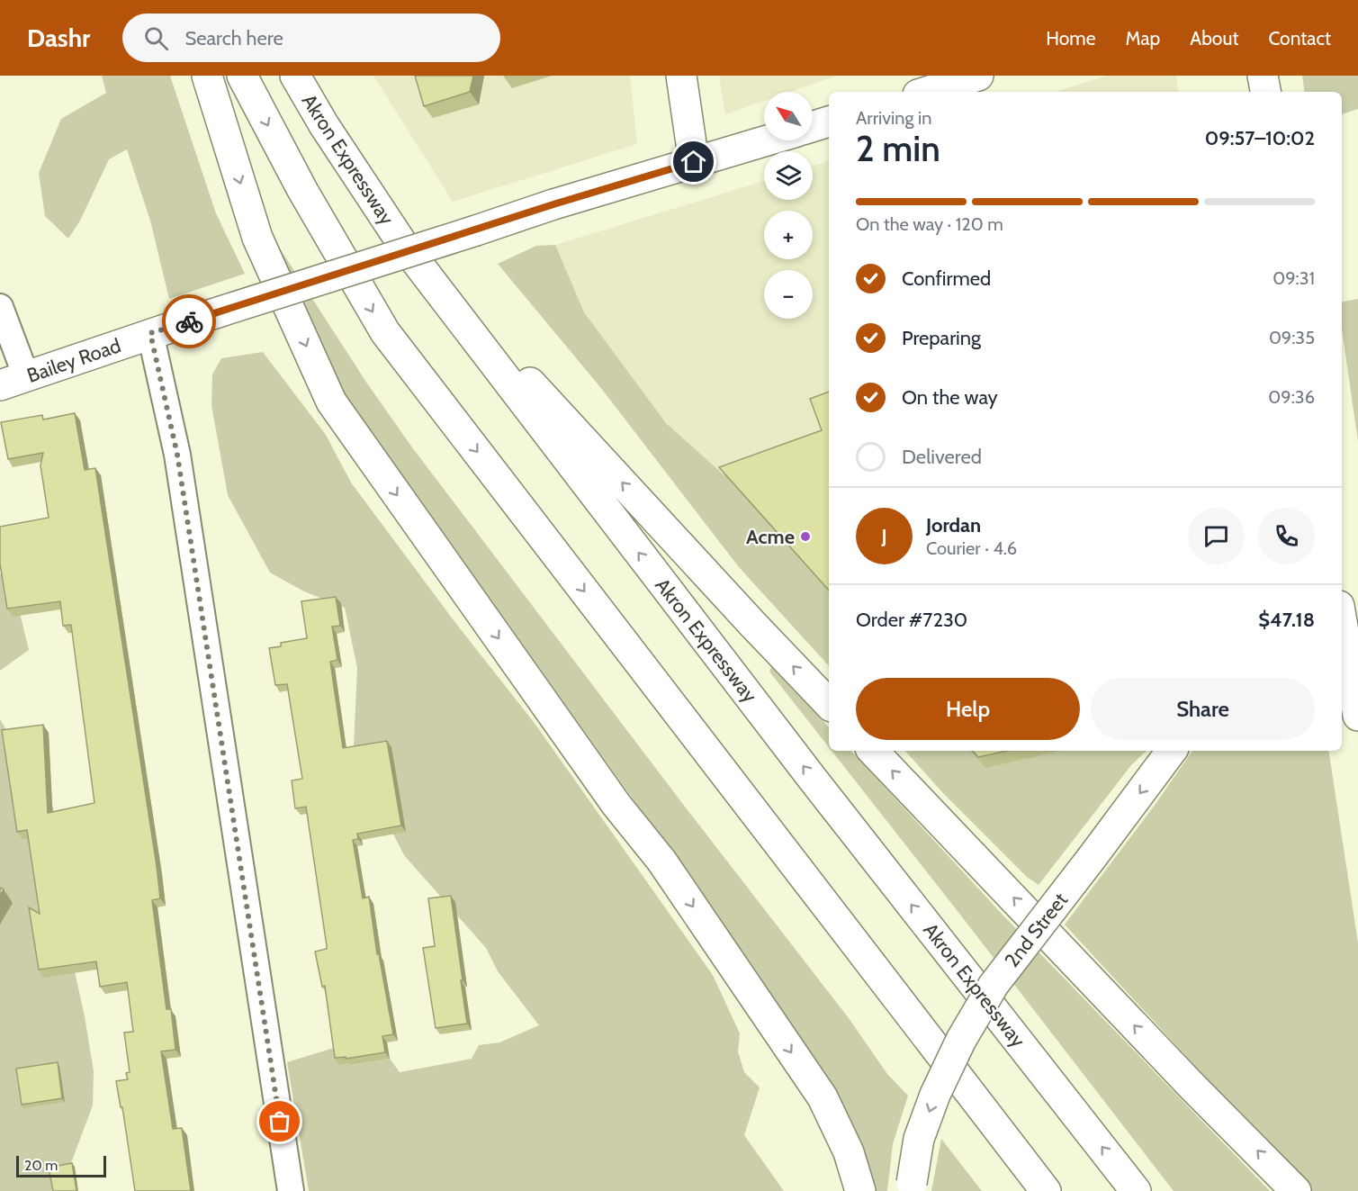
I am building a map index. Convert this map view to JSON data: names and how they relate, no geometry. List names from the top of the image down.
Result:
{
  "streets": {
    "main road": ["Akron Expressway", "Bailey Road", "2nd Street"]
  },
  "one_way": ["2nd Street"],
  "places": ["Acme"],
  "scale_bar": "20 m",
  "north": "top left",
  "page": {
    "header": "Dashr",
    "search": "Search here",
    "nav": [
      "Home",
      "Map",
      "About",
      "Contact"
    ],
    "map_buttons": ["+", "−"],
    "heading": ["2 min", "Arriving in", "09:57–10:02"],
    "panel": [
      "Jordan",
      "Courier · 4.6",
      "Order #7230",
      "$47.18"
    ],
    "bar": "On the way · 120 m",
    "list": [
      ["Confirmed", "09:31"],
      ["Preparing", "09:35"],
      ["On the way", "09:36"],
      "Delivered"
    ],
    "round": "J",
    "buttons": ["Help", "Share"],
    "scale": "20 m"
  }
}
